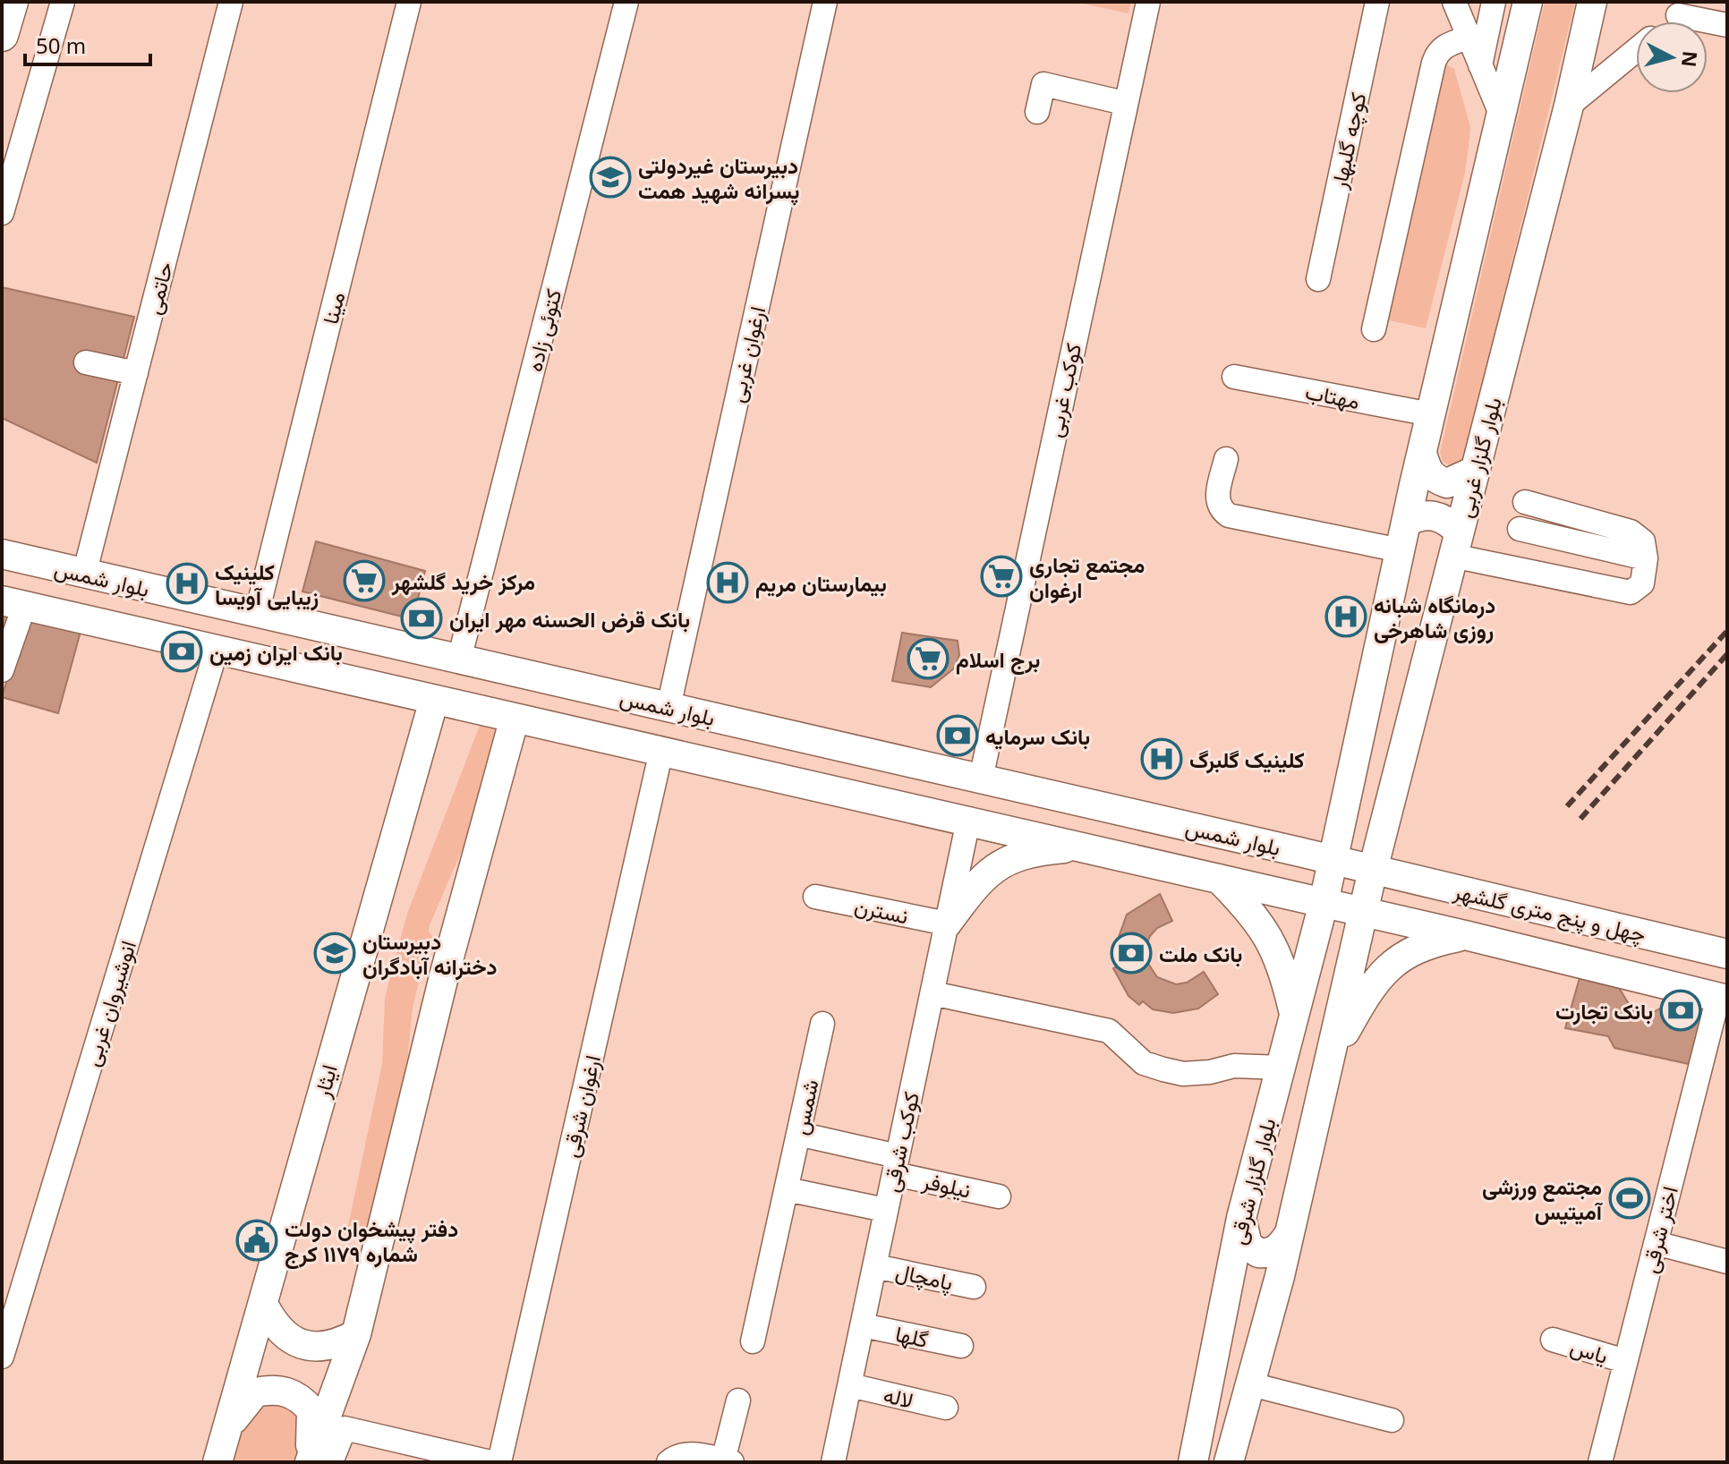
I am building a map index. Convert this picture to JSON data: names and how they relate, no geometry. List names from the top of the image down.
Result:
{
  "streets": {
    "main road": [
      "بلوار گلزار غربی",
      "بلوار شمس",
      "چهل و پنج متری گلشهر",
      "ایثار",
      "بلوار گلزار شرقی"
    ],
    "street": [
      "کوچه گلبهار",
      "حاتمی",
      "مینا",
      "کتوئی زاده",
      "ارغوان غربی",
      "کوکب غربی",
      "مهتاب",
      "نسترن",
      "انوشیروان غربی",
      "ارغوان شرقی",
      "شمس",
      "کوکب شرقی",
      "نیلوفر",
      "اختر شرقی",
      "پامچال",
      "گلها",
      "یاس",
      "لاله"
    ]
  },
  "crossings": [
    ["حاتمی", "بلوار شمس"],
    ["مینا", "بلوار شمس"],
    ["کتوئی زاده", "بلوار شمس"],
    ["ارغوان غربی", "بلوار شمس"],
    ["کوکب غربی", "بلوار شمس"],
    ["بلوار گلزار غربی", "بلوار شمس"],
    ["بلوار گلزار غربی", "چهل و پنج متری گلشهر"],
    ["بلوار شمس", "چهل و پنج متری گلشهر"],
    ["بلوار شمس", "انوشیروان غربی"],
    ["بلوار شمس", "ایثار"],
    ["بلوار شمس", "ارغوان شرقی"],
    ["بلوار شمس", "کوکب شرقی"],
    ["بلوار شمس", "بلوار گلزار شرقی"],
    ["نسترن", "کوکب شرقی"],
    ["شمس", "نیلوفر"],
    ["کوکب شرقی", "نیلوفر"],
    ["کوکب شرقی", "پامچال"],
    ["کوکب شرقی", "گلها"],
    ["کوکب شرقی", "لاله"],
    ["اختر شرقی", "یاس"]
  ],
  "places": {
    "school or university": ["دبیرستان غیردولتی پسرانه شهید همت", "دبيرستان دخترانه آبادگران"],
    "supermarket": ["مجتمع تجاری ارغوان", "مرکز خرید گلشهر", "برج اسلام"],
    "hospital": [
      "بیمارستان مریم",
      "کلینیک زیبایی آویسا",
      "درمانگاه شبانه روزی شاهرخی",
      "کلینیک گلبرگ"
    ],
    "bank": [
      "بانک قرض الحسنه مهر ایران",
      "بانک ایران زمین",
      "بانک سرمایه",
      "بانک ملت",
      "بانک تجارت"
    ],
    "sports": ["مجتمع ورزشی آمیتیس"],
    "public building": ["دفتر پیشخوان دولت شماره ۱۱۷۹ کرج"]
  },
  "scale_bar": "50 m",
  "north": "right"
}
